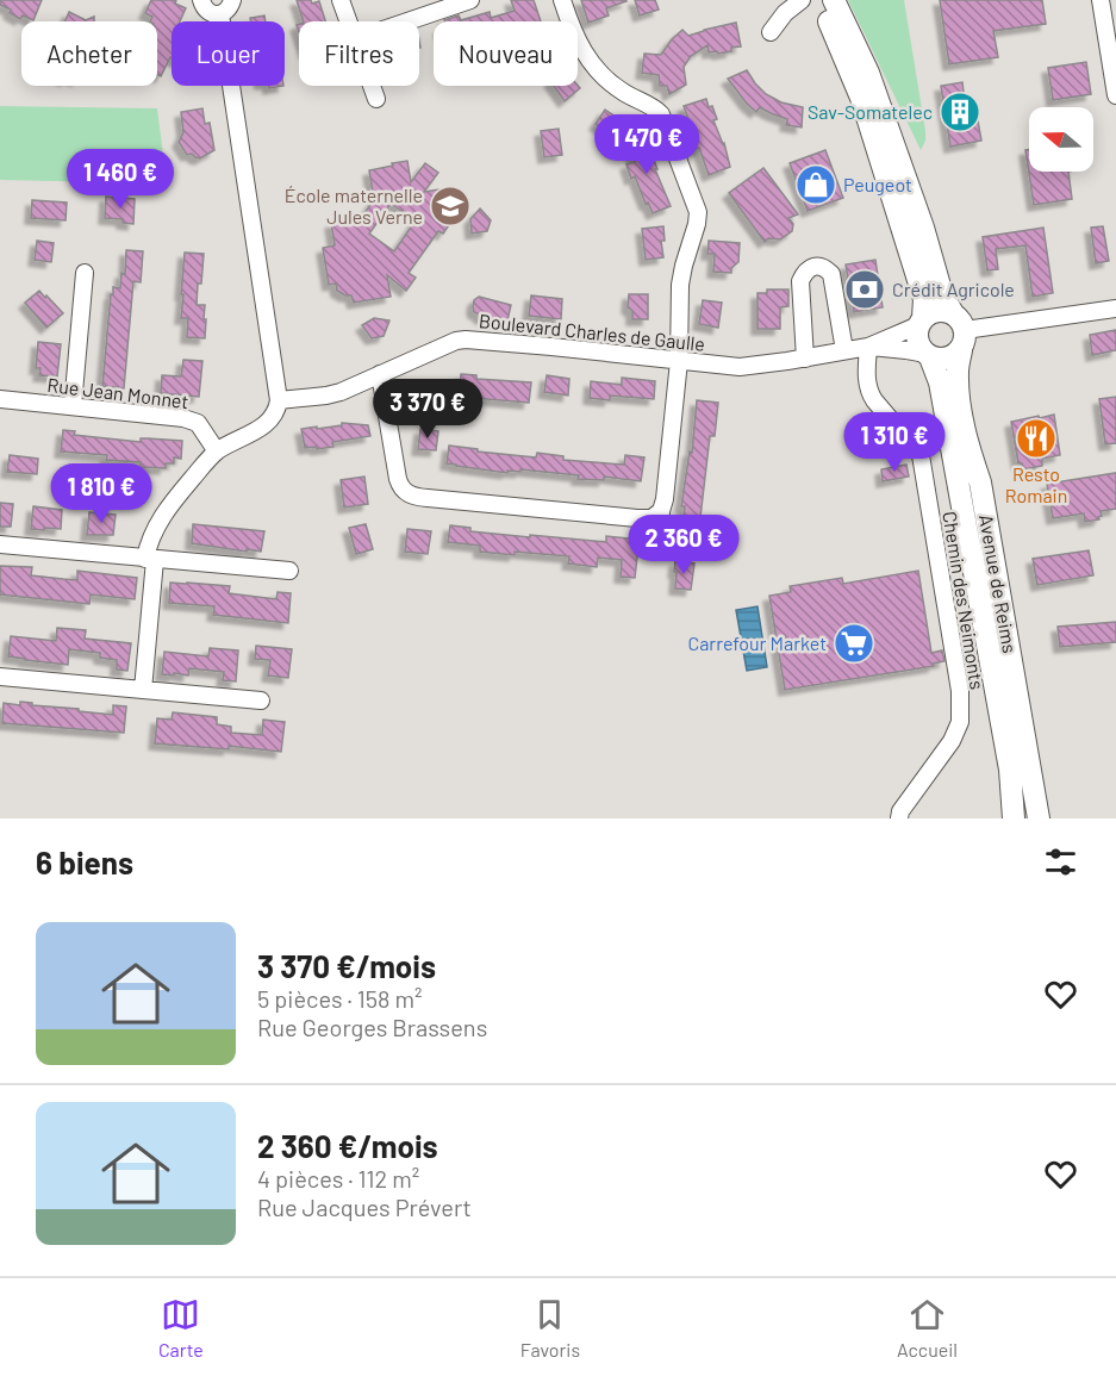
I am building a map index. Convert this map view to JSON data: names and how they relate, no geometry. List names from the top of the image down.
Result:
{
  "streets": {
    "main road": ["Avenue de Reims"],
    "street": ["Boulevard Charles de Gaulle", "Rue Jean Monnet", "Chemin des Neimonts"]
  },
  "crossings": [
    ["Boulevard Charles de Gaulle", "Avenue de Reims"],
    ["Boulevard Charles de Gaulle", "Chemin des Neimonts"]
  ],
  "places": {
    "building": ["Sav-Somatelec"],
    "shop": ["Peugeot"],
    "school or university": ["École maternelle Jules Verne"],
    "bank": ["Crédit Agricole"],
    "restaurant": ["Resto Romain"],
    "supermarket": ["Carrefour Market"]
  },
  "north": "left",
  "page": {
    "chip": [
      "Acheter",
      "Louer",
      "Filtres",
      "Nouveau"
    ],
    "price": [
      "1 470 €",
      "1 460 €",
      "3 370 €",
      "1 310 €",
      "1 810 €",
      "2 360 €"
    ],
    "heading": "6 biens",
    "list": [
      {
        "name": "3 370 €/mois",
        "note": "5 pièces · 158 m² · Rue Georges Brassens"
      },
      {
        "name": "2 360 €/mois",
        "note": "4 pièces · 112 m² · Rue Jacques Prévert"
      }
    ],
    "tabs": ["Carte", "Favoris", "Accueil"]
  }
}
